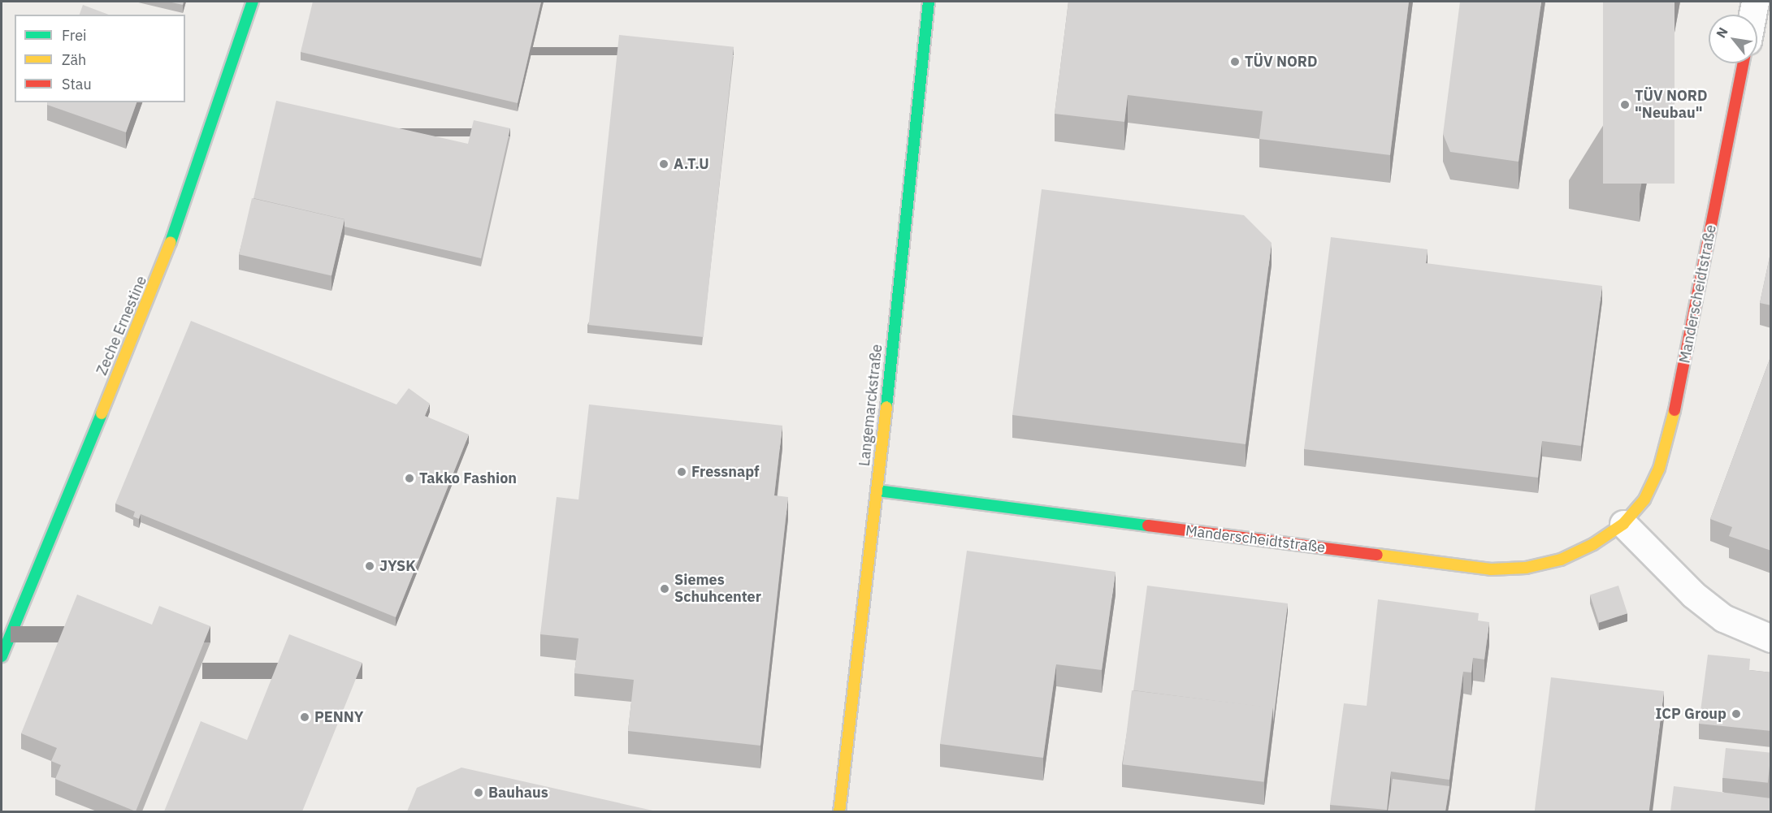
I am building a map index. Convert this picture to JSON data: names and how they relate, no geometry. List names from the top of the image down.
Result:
{
  "streets": {
    "street": ["Manderscheidtstraße", "Zeche Ernestine", "Langemarckstraße"]
  },
  "crossings": [
    ["Manderscheidtstraße", "Langemarckstraße"]
  ],
  "places": [
    "TÜV NORD",
    "TÜV NORD \"Neubau\"",
    "A.T.U",
    "Fressnapf",
    "Takko Fashion",
    "JYSK",
    "Siemes Schuhcenter",
    "ICP Group",
    "PENNY",
    "Bauhaus"
  ],
  "legend": ["Frei", "Zäh", "Stau"],
  "north": "top left"
}
